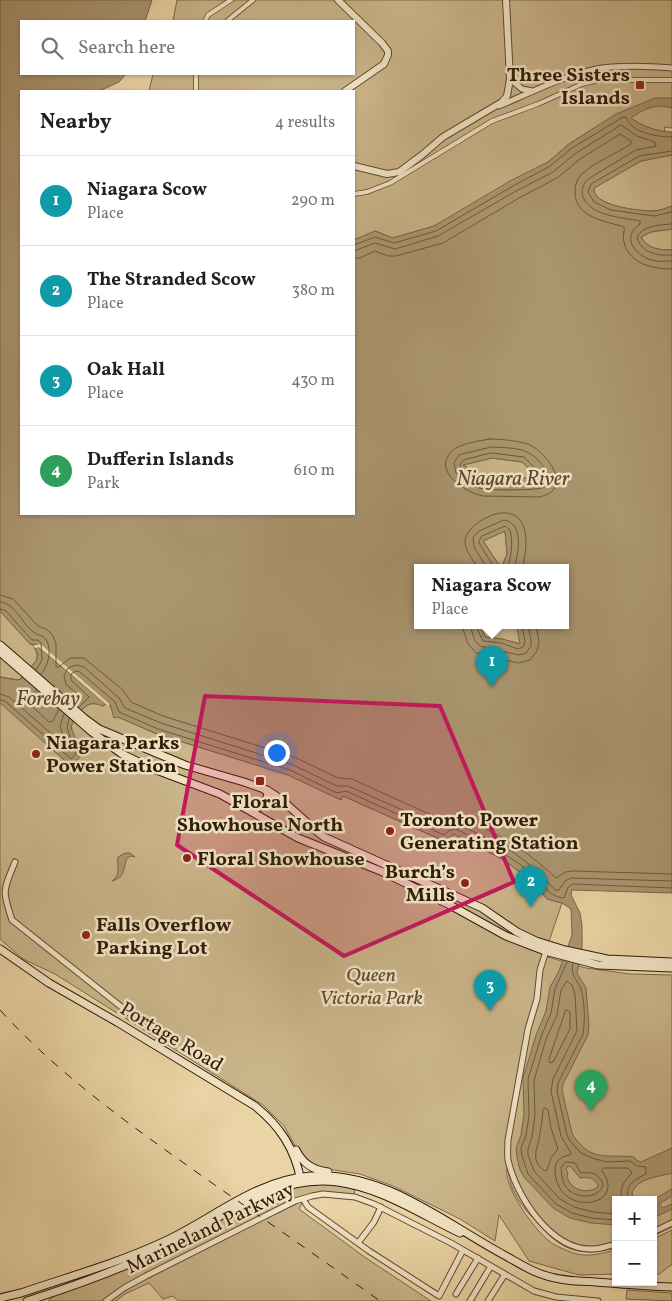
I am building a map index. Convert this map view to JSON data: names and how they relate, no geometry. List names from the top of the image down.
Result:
{
  "streets": {
    "main road": ["Portage Road", "Marineland Parkway"]
  },
  "crossings": [
    ["Portage Road", "Marineland Parkway"]
  ],
  "water": ["Niagara River", "Forebay"],
  "parks": ["Queen Victoria Park"],
  "places": {
    "transit": ["Three Sisters Islands", "Floral Showhouse North"],
    "other": [
      "Niagara Parks Power Station",
      "Toronto Power Generating Station",
      "Floral Showhouse",
      "Burch’s Mills",
      "Falls Overflow Parking Lot"
    ]
  },
  "page": {
    "search": "Search here",
    "heading": ["Nearby", "4 results"],
    "list": [
      {
        "mark": "1",
        "name": "Niagara Scow",
        "note": "Place",
        "value": "290 m"
      },
      {
        "mark": "2",
        "name": "The Stranded Scow",
        "note": "Place",
        "value": "380 m"
      },
      {
        "mark": "3",
        "name": "Oak Hall",
        "note": "Place",
        "value": "430 m"
      },
      {
        "mark": "4",
        "name": "Dufferin Islands",
        "note": "Park",
        "value": "610 m"
      }
    ],
    "popup": ["Niagara Scow", "Place"],
    "pins": [
      "1",
      "2",
      "3",
      "4"
    ],
    "map_buttons": ["+", "−"]
  }
}
